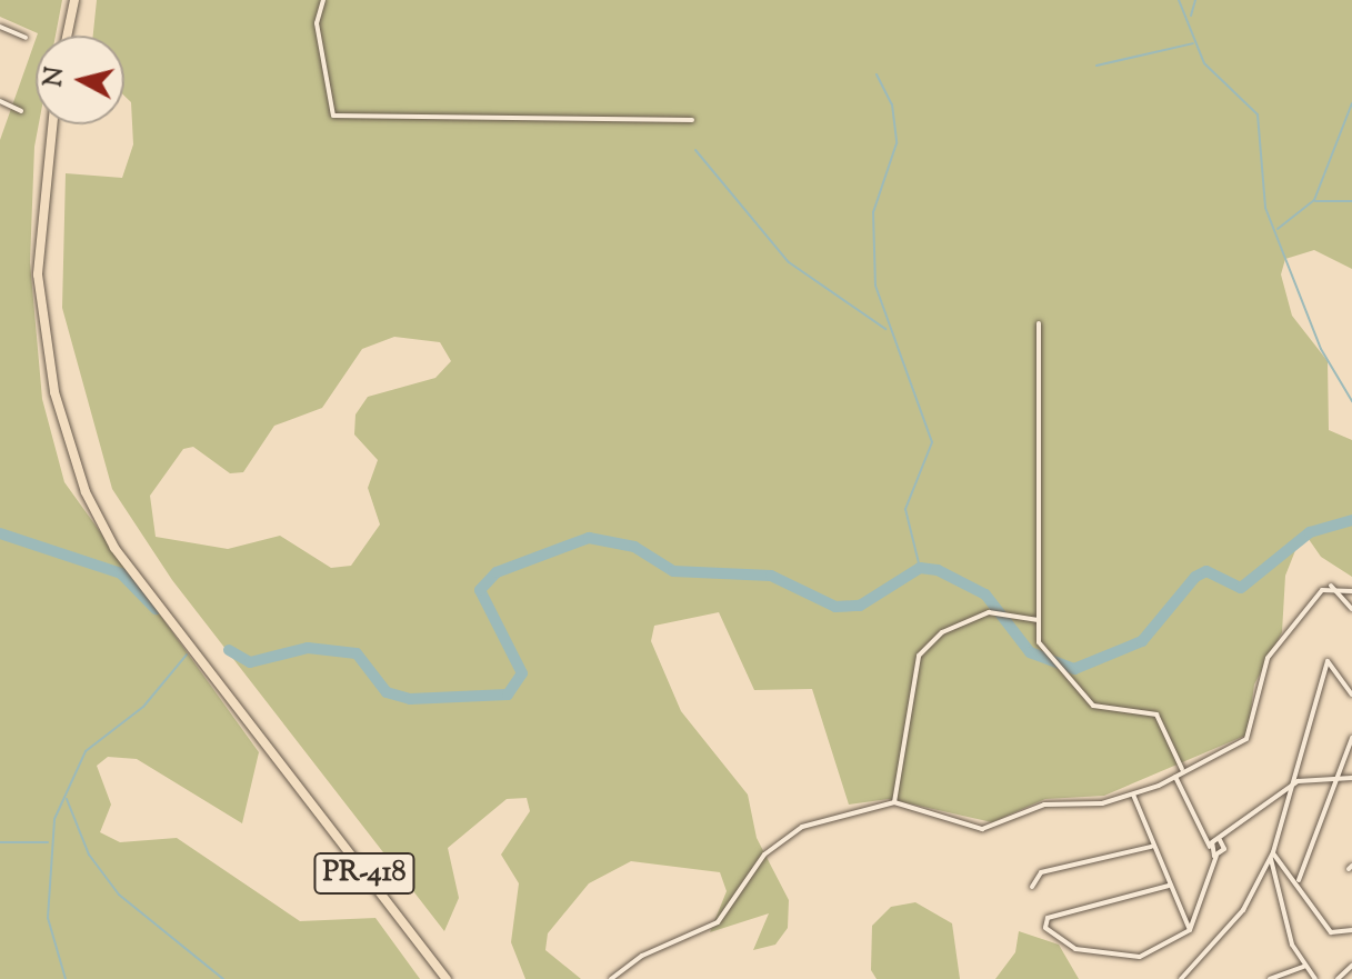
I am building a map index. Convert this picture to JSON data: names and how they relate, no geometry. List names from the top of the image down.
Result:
{
  "streets": {
    "highway": ["PR-418"]
  },
  "north": "left"
}
